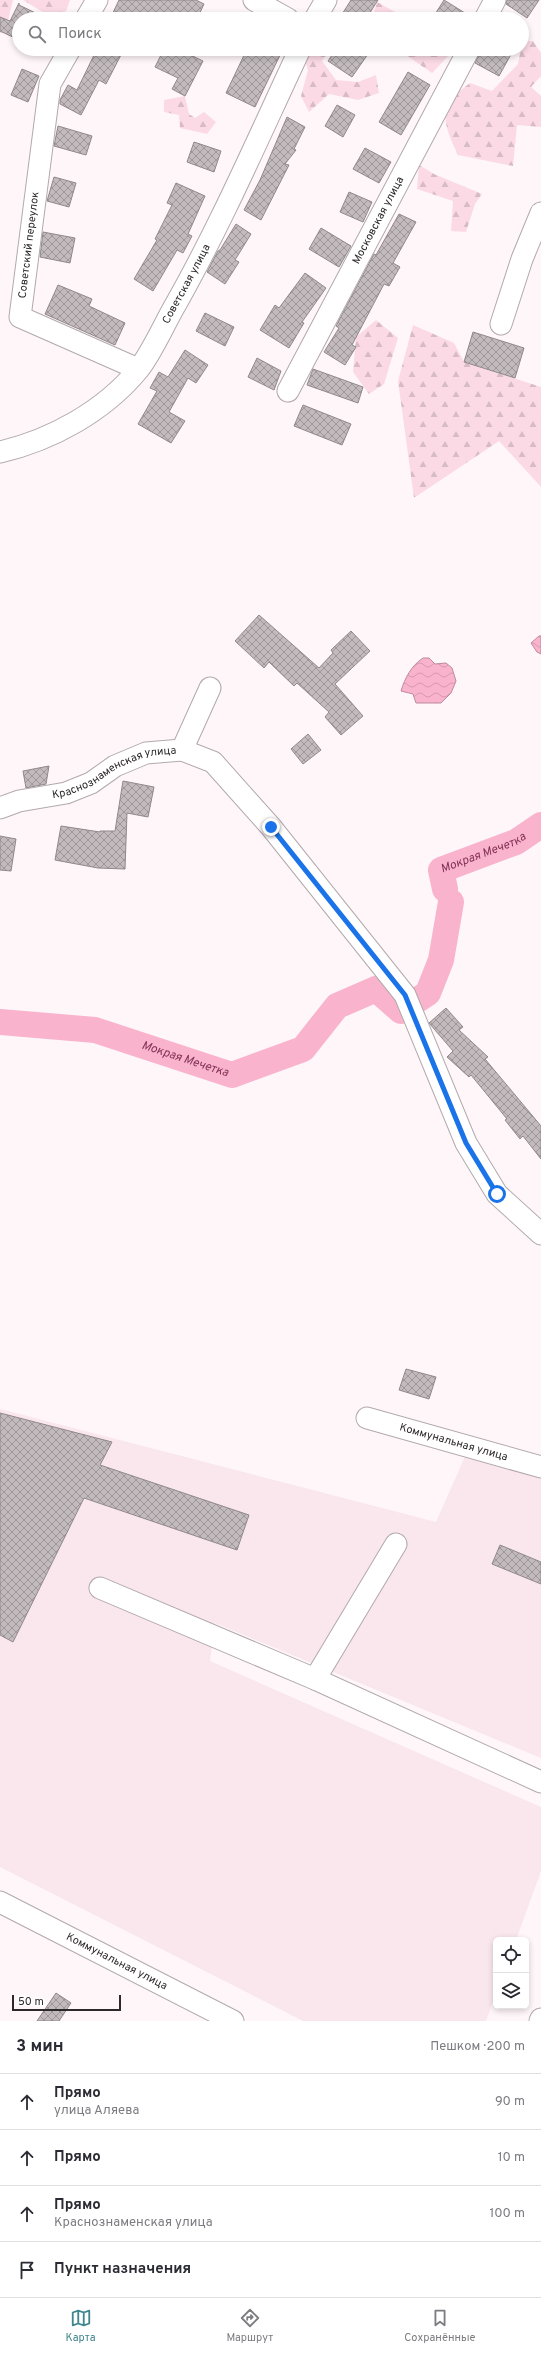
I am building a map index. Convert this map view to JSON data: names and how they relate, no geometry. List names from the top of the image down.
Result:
{
  "streets": {
    "street": [
      "Московская улица",
      "Советский переулок",
      "Советская улица",
      "Краснознаменская улица",
      "Коммунальная улица"
    ]
  },
  "crossings": [
    ["Советский переулок", "Советская улица"]
  ],
  "water": ["Мокрая Мечетка"],
  "scale_bar": "50 m",
  "page": {
    "search": "Поиск",
    "scale": "50 m",
    "heading": ["3 мин", "Пешком · 200 m"],
    "list": [
      ["Прямо", "улица Аляева", "90 m"],
      ["Прямо", "10 m"],
      ["Прямо", "Краснознаменская улица", "100 m"],
      "Пункт назначения"
    ],
    "nav": ["Карта", "Маршрут", "Сохранённые"]
  }
}
